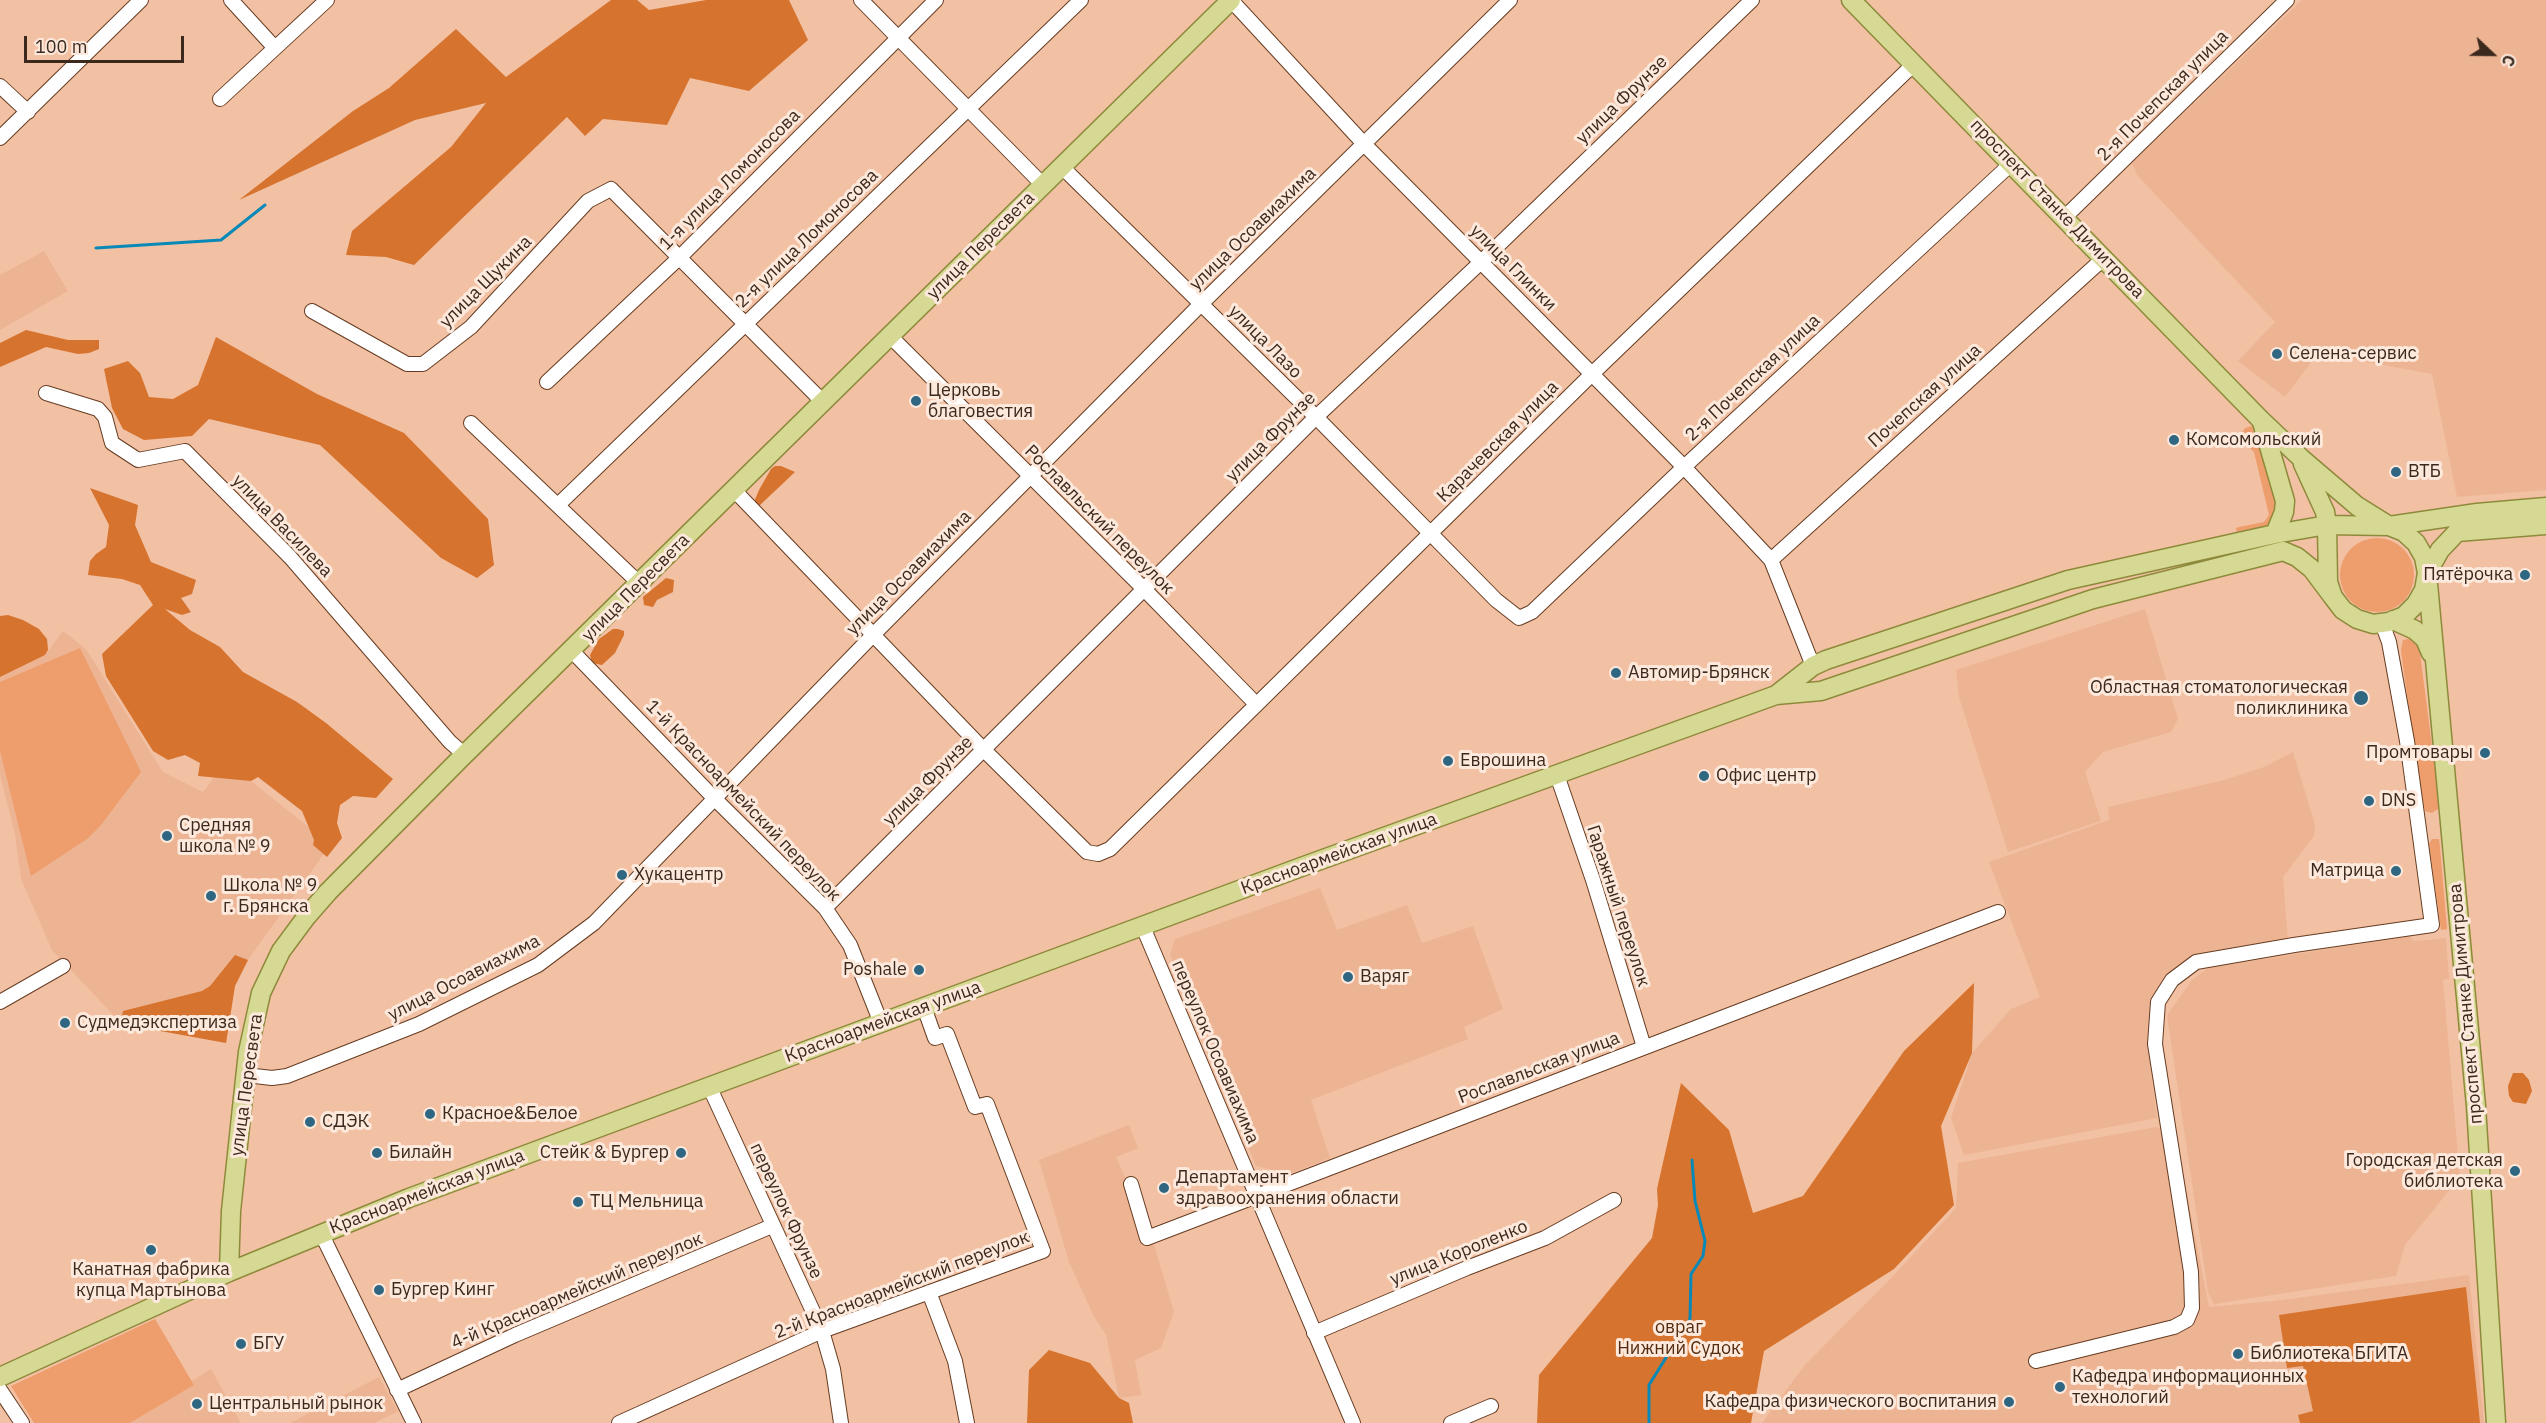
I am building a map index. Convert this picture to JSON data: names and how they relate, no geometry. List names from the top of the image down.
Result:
{
  "streets": {
    "main road": ["проспект Станке Димитрова", "улица Пересвета", "Красноармейская улица"],
    "street": [
      "2-я Почепская улица",
      "улица Фрунзе",
      "1-я улица Ломоносова",
      "улица Осоавиахима",
      "2-я улица Ломоносова",
      "улица Глинки",
      "улица Щукина",
      "улица Лазо",
      "Почепская улица",
      "Карачевская улица",
      "Рославльский переулок",
      "улица Василева",
      "1-й Красноармейский переулок",
      "Гаражный переулок",
      "переулок Осоавиахима",
      "Рославльская улица",
      "переулок Фрунзе",
      "улица Короленко",
      "2-й Красноармейский переулок",
      "4-й Красноармейский переулок"
    ]
  },
  "crossings": [
    ["2-я Почепская улица", "проспект Станке Димитрова"],
    ["2-я Почепская улица", "улица Глинки"],
    ["2-я Почепская улица", "улица Лазо"],
    ["улица Фрунзе", "улица Глинки"],
    ["улица Фрунзе", "улица Лазо"],
    ["улица Фрунзе", "Карачевская улица"],
    ["улица Фрунзе", "Рославльский переулок"],
    ["улица Фрунзе", "1-й Красноармейский переулок"],
    ["1-я улица Ломоносова", "улица Щукина"],
    ["проспект Станке Димитрова", "Почепская улица"],
    ["проспект Станке Димитрова", "Карачевская улица"],
    ["улица Осоавиахима", "улица Пересвета"],
    ["улица Осоавиахима", "улица Глинки"],
    ["улица Осоавиахима", "улица Лазо"],
    ["улица Осоавиахима", "Рославльский переулок"],
    ["улица Осоавиахима", "1-й Красноармейский переулок"],
    ["улица Пересвета", "улица Глинки"],
    ["улица Пересвета", "улица Лазо"],
    ["улица Пересвета", "Рославльский переулок"],
    ["улица Пересвета", "улица Василева"],
    ["улица Пересвета", "1-й Красноармейский переулок"],
    ["улица Пересвета", "Красноармейская улица"],
    ["улица Глинки", "Почепская улица"],
    ["улица Глинки", "Карачевская улица"],
    ["улица Лазо", "Карачевская улица"],
    ["Карачевская улица", "Рославльский переулок"],
    ["1-й Красноармейский переулок", "Красноармейская улица"],
    ["Красноармейская улица", "Гаражный переулок"],
    ["Красноармейская улица", "переулок Осоавиахима"],
    ["Красноармейская улица", "переулок Фрунзе"],
    ["Красноармейская улица", "2-й Красноармейский переулок"],
    ["Гаражный переулок", "Рославльская улица"],
    ["переулок Осоавиахима", "Рославльская улица"],
    ["переулок Осоавиахима", "улица Короленко"],
    ["переулок Фрунзе", "2-й Красноармейский переулок"],
    ["переулок Фрунзе", "4-й Красноармейский переулок"]
  ],
  "parks": ["овраг Нижний Судок"],
  "places": [
    "Селена-сервис",
    "Церковь благовестия",
    "Комсомольский",
    "ВТБ",
    "Пятёрочка",
    "Автомир-Брянск",
    "Областная стоматологическая поликлиника",
    "Промтовары",
    "Еврошина",
    "Офис центр",
    "DNS",
    "Средняя школа № 9",
    "Матрица",
    "Хукацентр",
    "Школа № 9 г. Брянска",
    "Poshale",
    "Варяг",
    "Судмедэкспертиза",
    "Красное&Белое",
    "СДЭК",
    "Билайн",
    "Стейк & Бургер",
    "Городская детская библиотека",
    "Департамент здравоохранения области",
    "ТЦ Мельница",
    "Канатная фабрика купца Мартынова",
    "Бургер Кинг",
    "БГУ",
    "Библиотека БГИТА",
    "Кафедра информационных технологий",
    "Кафедра физического воспитания",
    "Центральный рынок"
  ],
  "scale_bar": "100 m",
  "north": "right"
}
